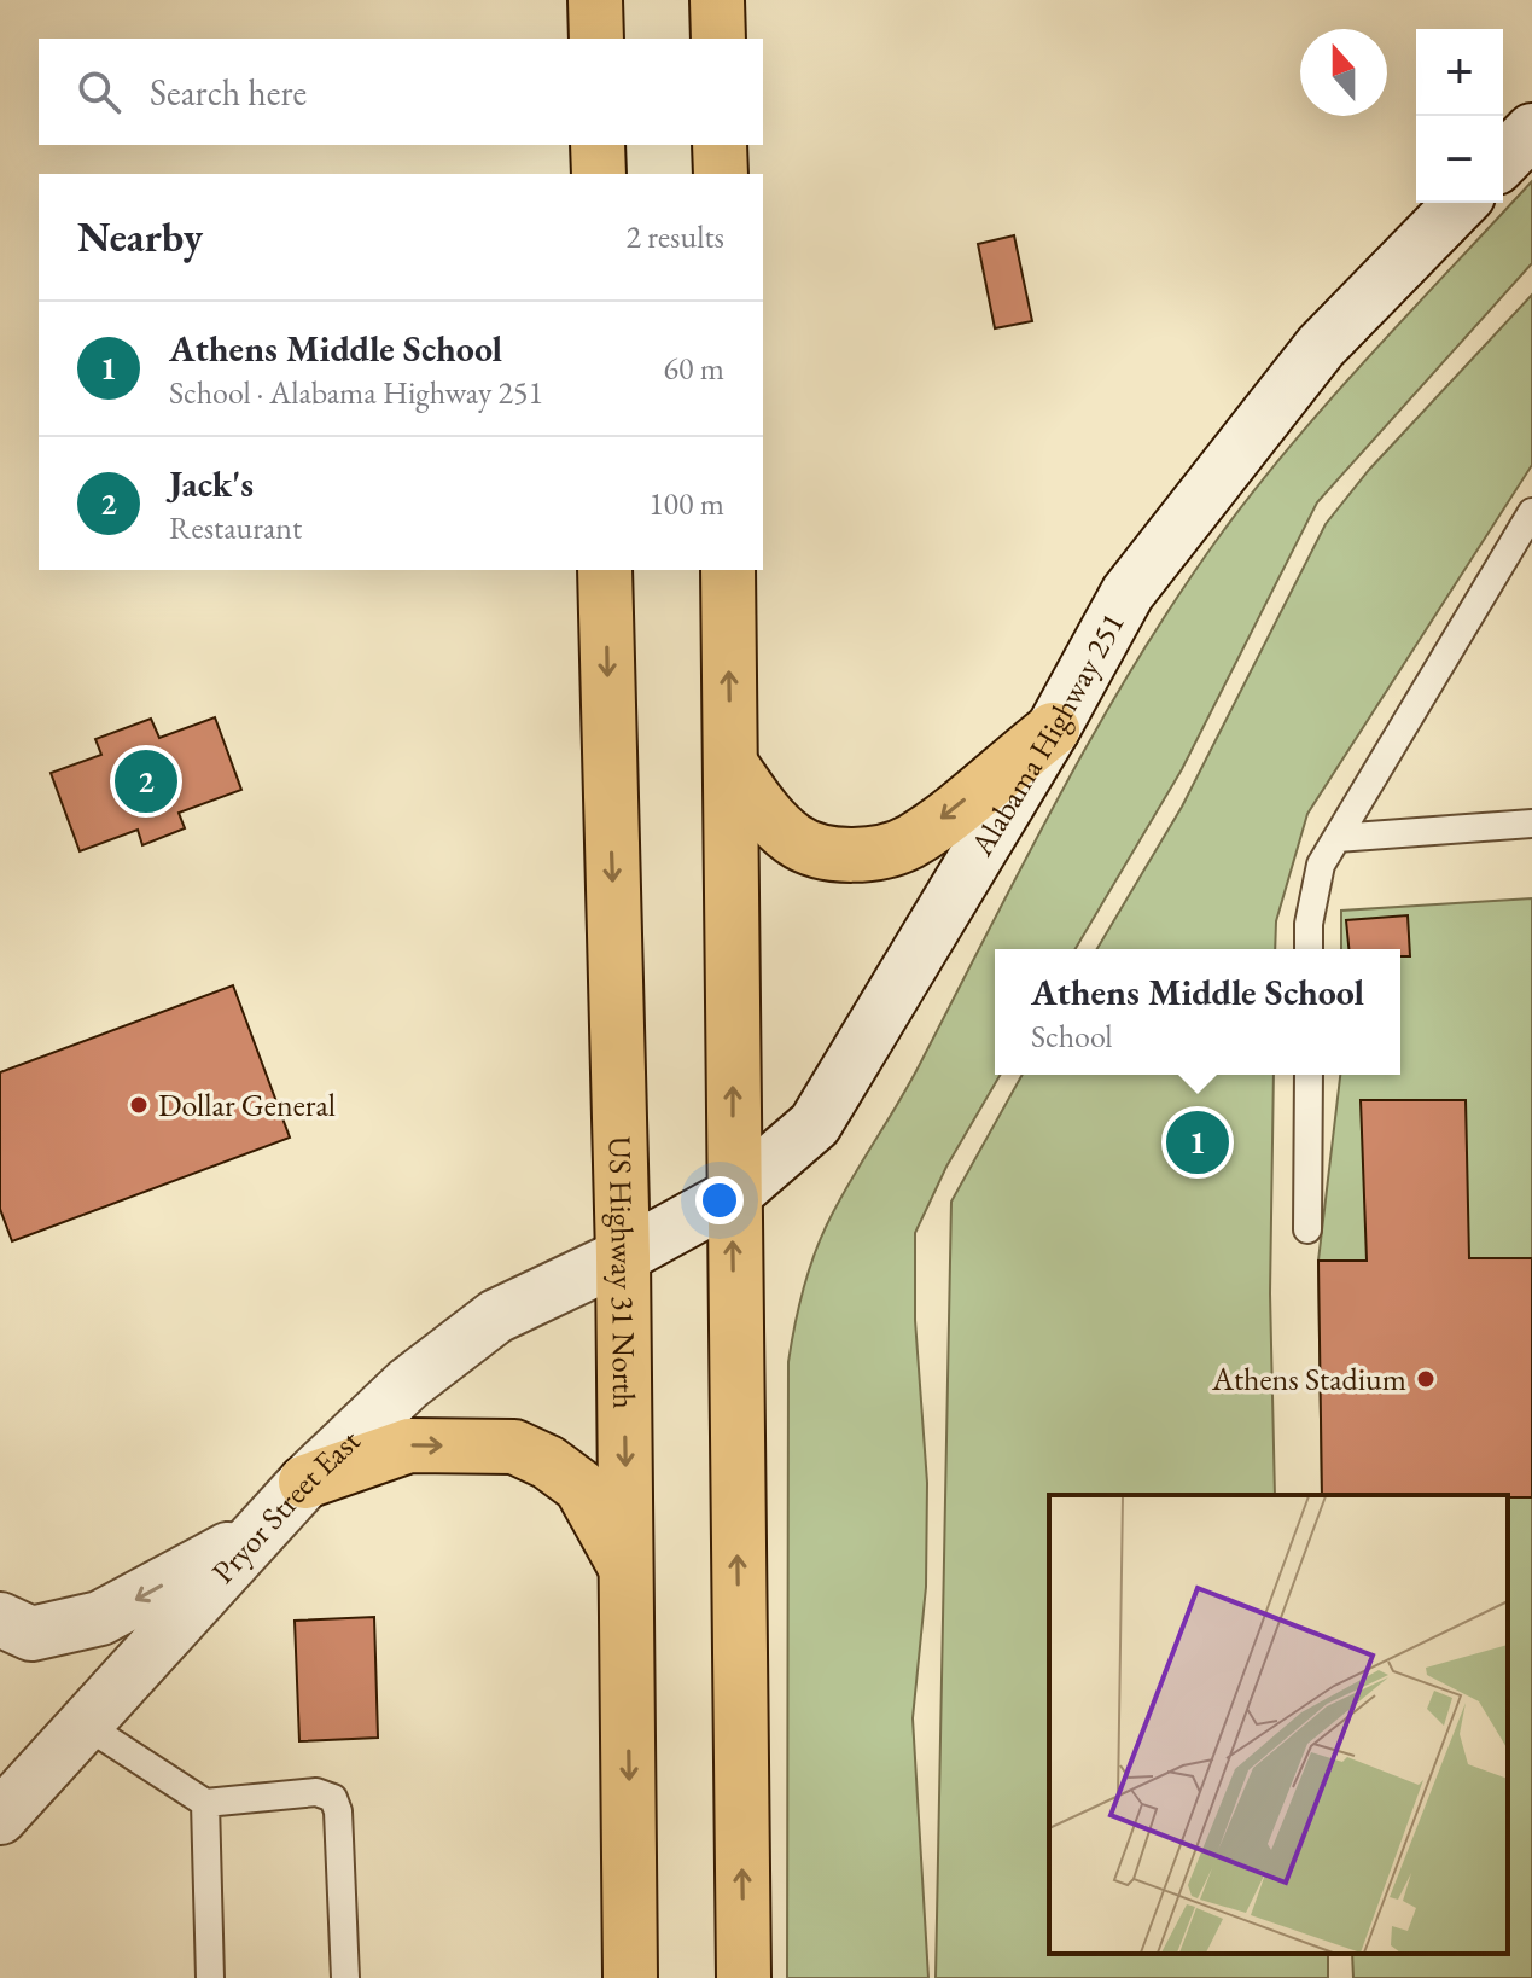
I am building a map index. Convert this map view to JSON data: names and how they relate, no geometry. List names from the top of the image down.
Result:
{
  "streets": {
    "main road": ["Alabama Highway 251", "US Highway 31 North", "Pryor Street East"]
  },
  "crossings": [
    ["Alabama Highway 251", "US Highway 31 North"],
    ["Alabama Highway 251", "Pryor Street East"],
    ["US Highway 31 North", "Pryor Street East"]
  ],
  "places": ["Dollar General", "Athens Stadium"],
  "north": "top",
  "page": {
    "map_buttons": ["+", "−"],
    "search": "Search here",
    "heading": ["Nearby", "2 results"],
    "list": [
      {
        "mark": "1",
        "name": "Athens Middle School",
        "note": "School · Alabama Highway 251",
        "value": "60 m"
      },
      {
        "mark": "2",
        "name": "Jack's",
        "note": "Restaurant",
        "value": "100 m"
      }
    ],
    "pins": ["2", "1"],
    "popup": ["Athens Middle School", "School"]
  }
}
